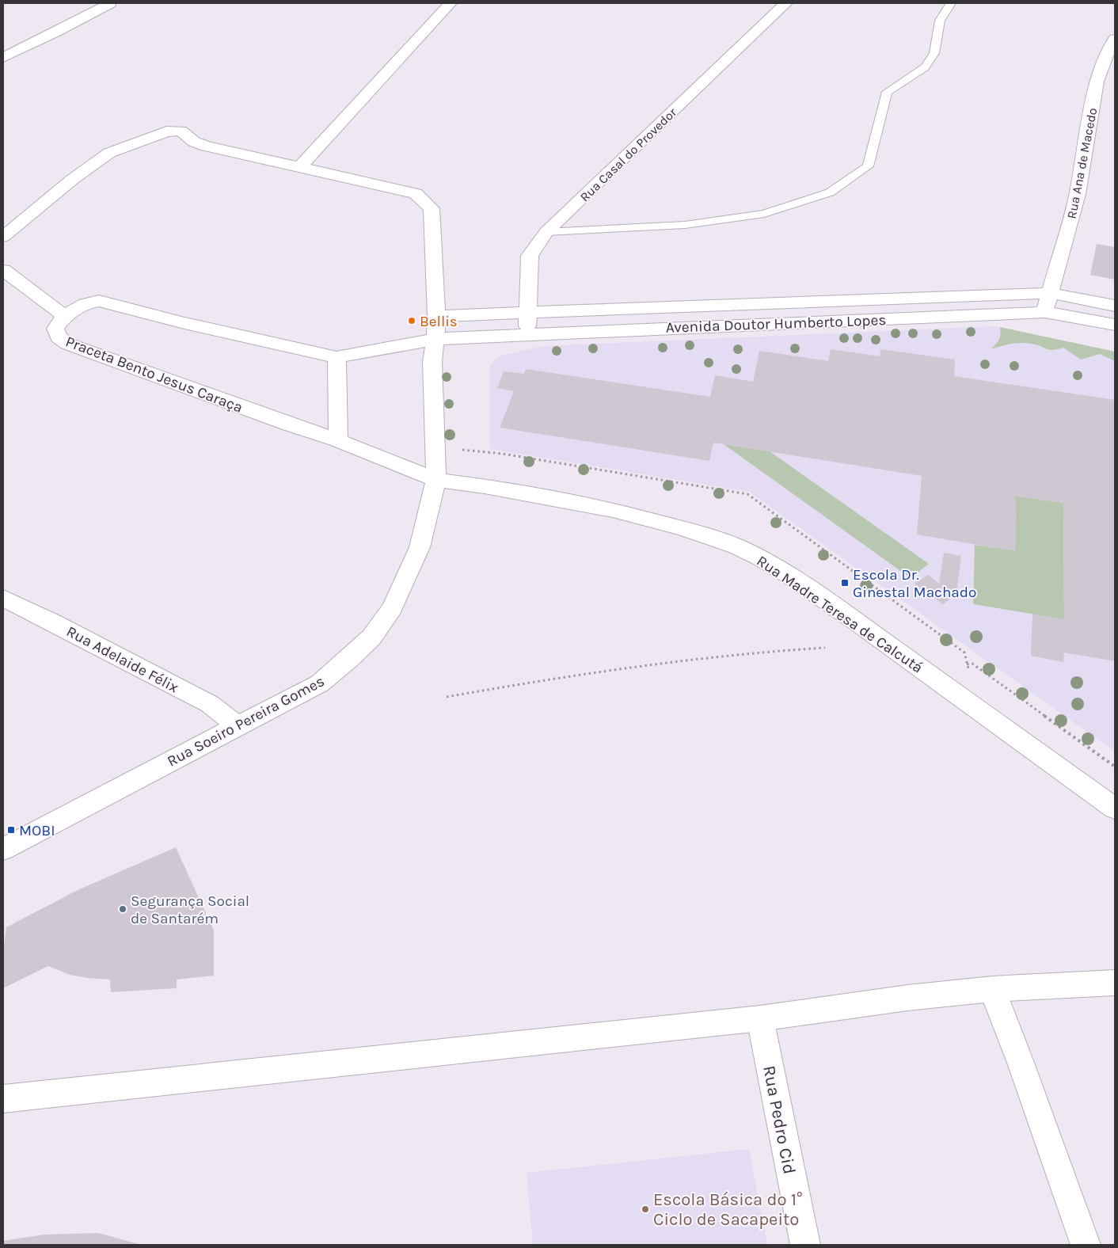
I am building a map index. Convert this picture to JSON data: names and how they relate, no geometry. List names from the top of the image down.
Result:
{
  "streets": {
    "street": [
      "Rua Casal do Provedor",
      "Rua Ana de Macedo",
      "Avenida Doutor Humberto Lopes",
      "Praceta Bento Jesus Caraça",
      "Rua Madre Teresa de Calcutá",
      "Rua Adelaide Félix",
      "Rua Soeiro Pereira Gomes",
      "Rua Pedro Cid"
    ]
  },
  "crossings": [
    ["Rua Casal do Provedor", "Avenida Doutor Humberto Lopes"],
    ["Rua Ana de Macedo", "Avenida Doutor Humberto Lopes"],
    ["Avenida Doutor Humberto Lopes", "Praceta Bento Jesus Caraça"],
    ["Avenida Doutor Humberto Lopes", "Rua Soeiro Pereira Gomes"],
    ["Praceta Bento Jesus Caraça", "Rua Madre Teresa de Calcutá"],
    ["Praceta Bento Jesus Caraça", "Rua Soeiro Pereira Gomes"],
    ["Rua Madre Teresa de Calcutá", "Rua Soeiro Pereira Gomes"],
    ["Rua Adelaide Félix", "Rua Soeiro Pereira Gomes"]
  ],
  "places": {
    "other": ["Bellis", "Segurança Social de Santarém", "Escola Básica do 1° Ciclo de Sacapeito"],
    "transit": ["Escola Dr. Ginestal Machado", "MOBI"]
  }
}
